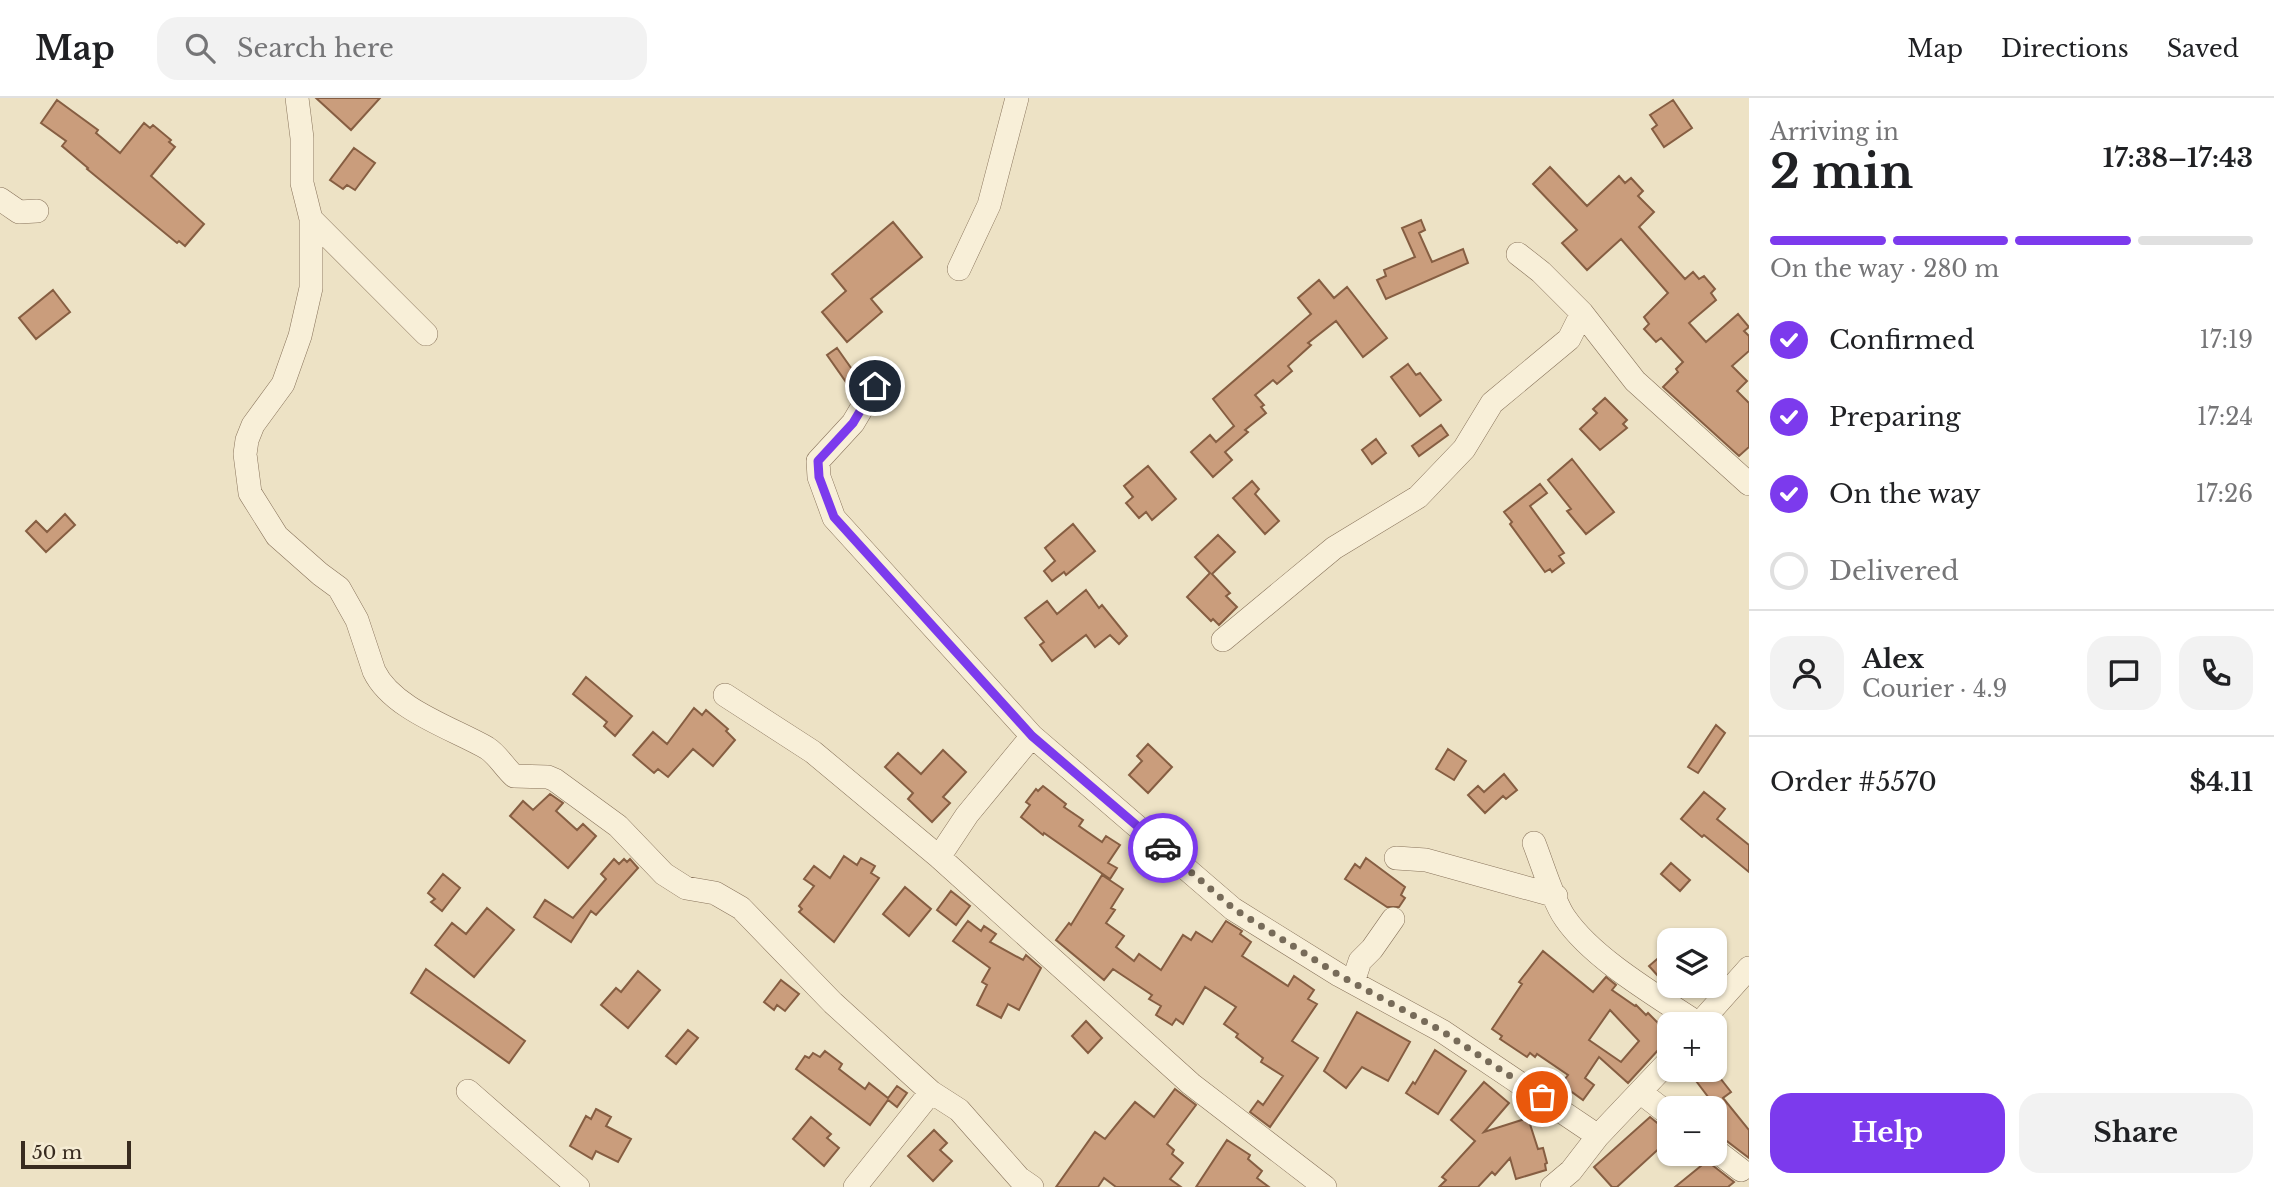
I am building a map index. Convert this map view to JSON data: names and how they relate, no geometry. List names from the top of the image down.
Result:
{
  "scale_bar": "50 m",
  "page": {
    "header": "Map",
    "search": "Search here",
    "nav": ["Map", "Directions", "Saved"],
    "heading": ["2 min", "Arriving in", "17:38–17:43"],
    "panel": [
      "Alex",
      "Courier · 4.9",
      "Order #5570",
      "$4.11"
    ],
    "bar": "On the way · 280 m",
    "list": [
      ["Confirmed", "17:19"],
      ["Preparing", "17:24"],
      ["On the way", "17:26"],
      "Delivered"
    ],
    "map_buttons": ["+", "−"],
    "buttons": ["Help", "Share"],
    "scale": "50 m"
  }
}
